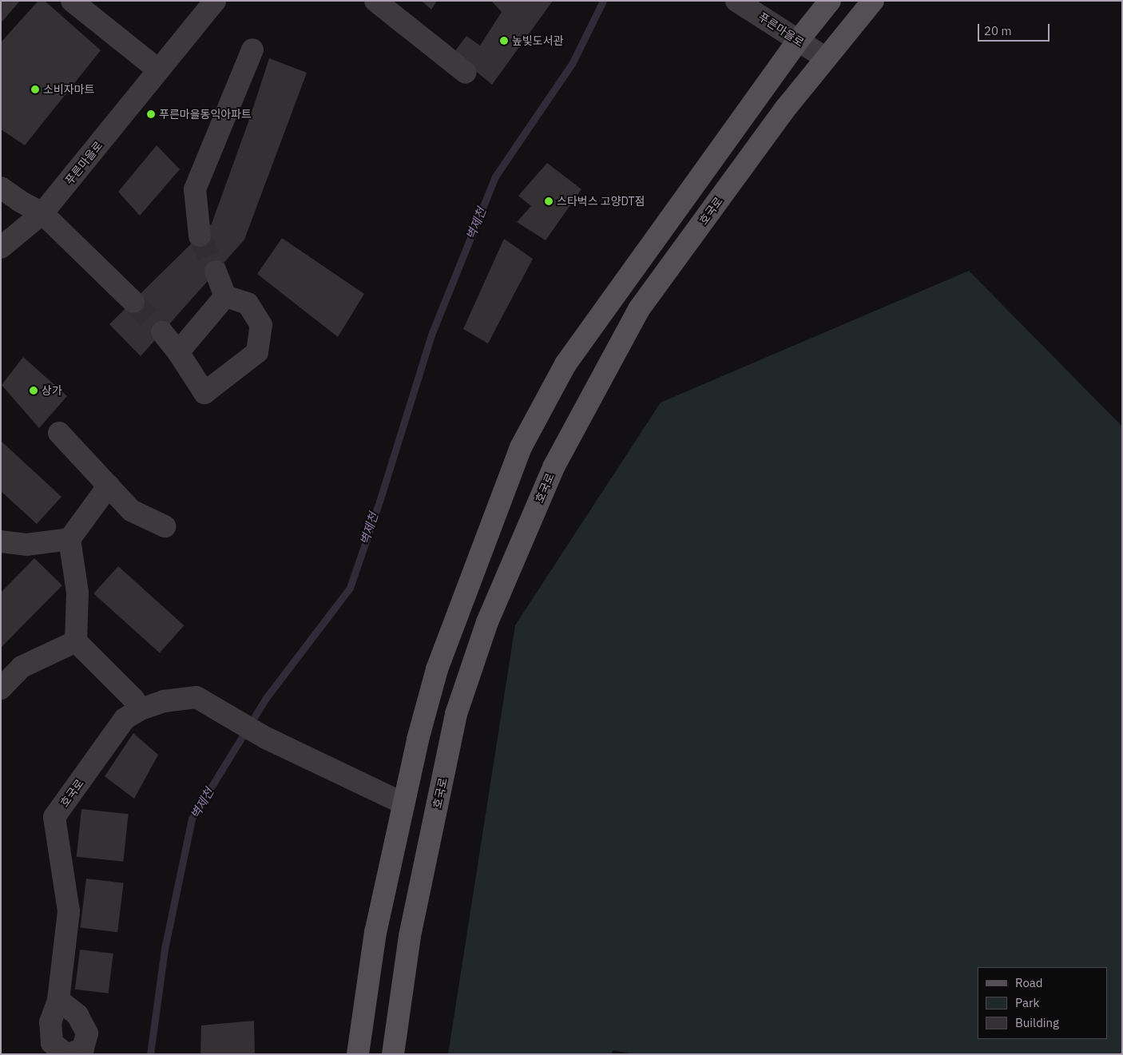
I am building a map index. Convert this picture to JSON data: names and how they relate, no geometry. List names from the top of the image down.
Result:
{
  "streets": {
    "main road": ["호국로"],
    "street": ["푸른마을로"]
  },
  "crossings": [
    ["푸른마을로", "호국로"]
  ],
  "water": ["벽제천"],
  "places": [
    "높빛도서관",
    "소비자마트",
    "푸른마을동익아파트",
    "스타벅스 고양DT점",
    "상가"
  ],
  "legend": ["Road", "Park", "Building"],
  "scale_bar": "20 m"
}
